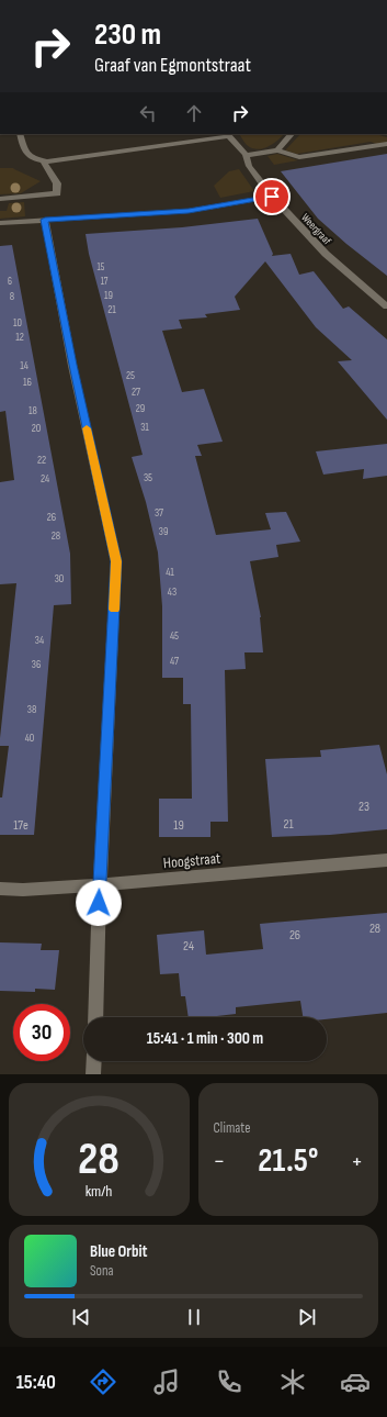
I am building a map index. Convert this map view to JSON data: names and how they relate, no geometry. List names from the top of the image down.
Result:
{
  "streets": {
    "street": ["Weergraaf", "Hoogstraat"]
  },
  "house_numbers": [
    "15",
    "6",
    "17",
    "19",
    "8",
    "21",
    "10",
    "12",
    "14",
    "25",
    "16",
    "27",
    "29",
    "18",
    "31",
    "20",
    "22",
    "35",
    "24",
    "37",
    "26",
    "39",
    "28",
    "41",
    "30",
    "43",
    "45",
    "34",
    "47",
    "36",
    "38",
    "40",
    "23",
    "21",
    "17e",
    "19",
    "28",
    "26",
    "24"
  ],
  "page": {
    "turn": ["230 m", "Graaf van Egmontstraat"],
    "limit": "30",
    "trip": "15:41 · 1 min · 300 m",
    "tile": "Climate",
    "heat": ["−", "21.5°", "+"],
    "song": ["Blue Orbit", "Sona"],
    "tabs": "15:40",
    "gauge": ["28", "km/h"]
  }
}
